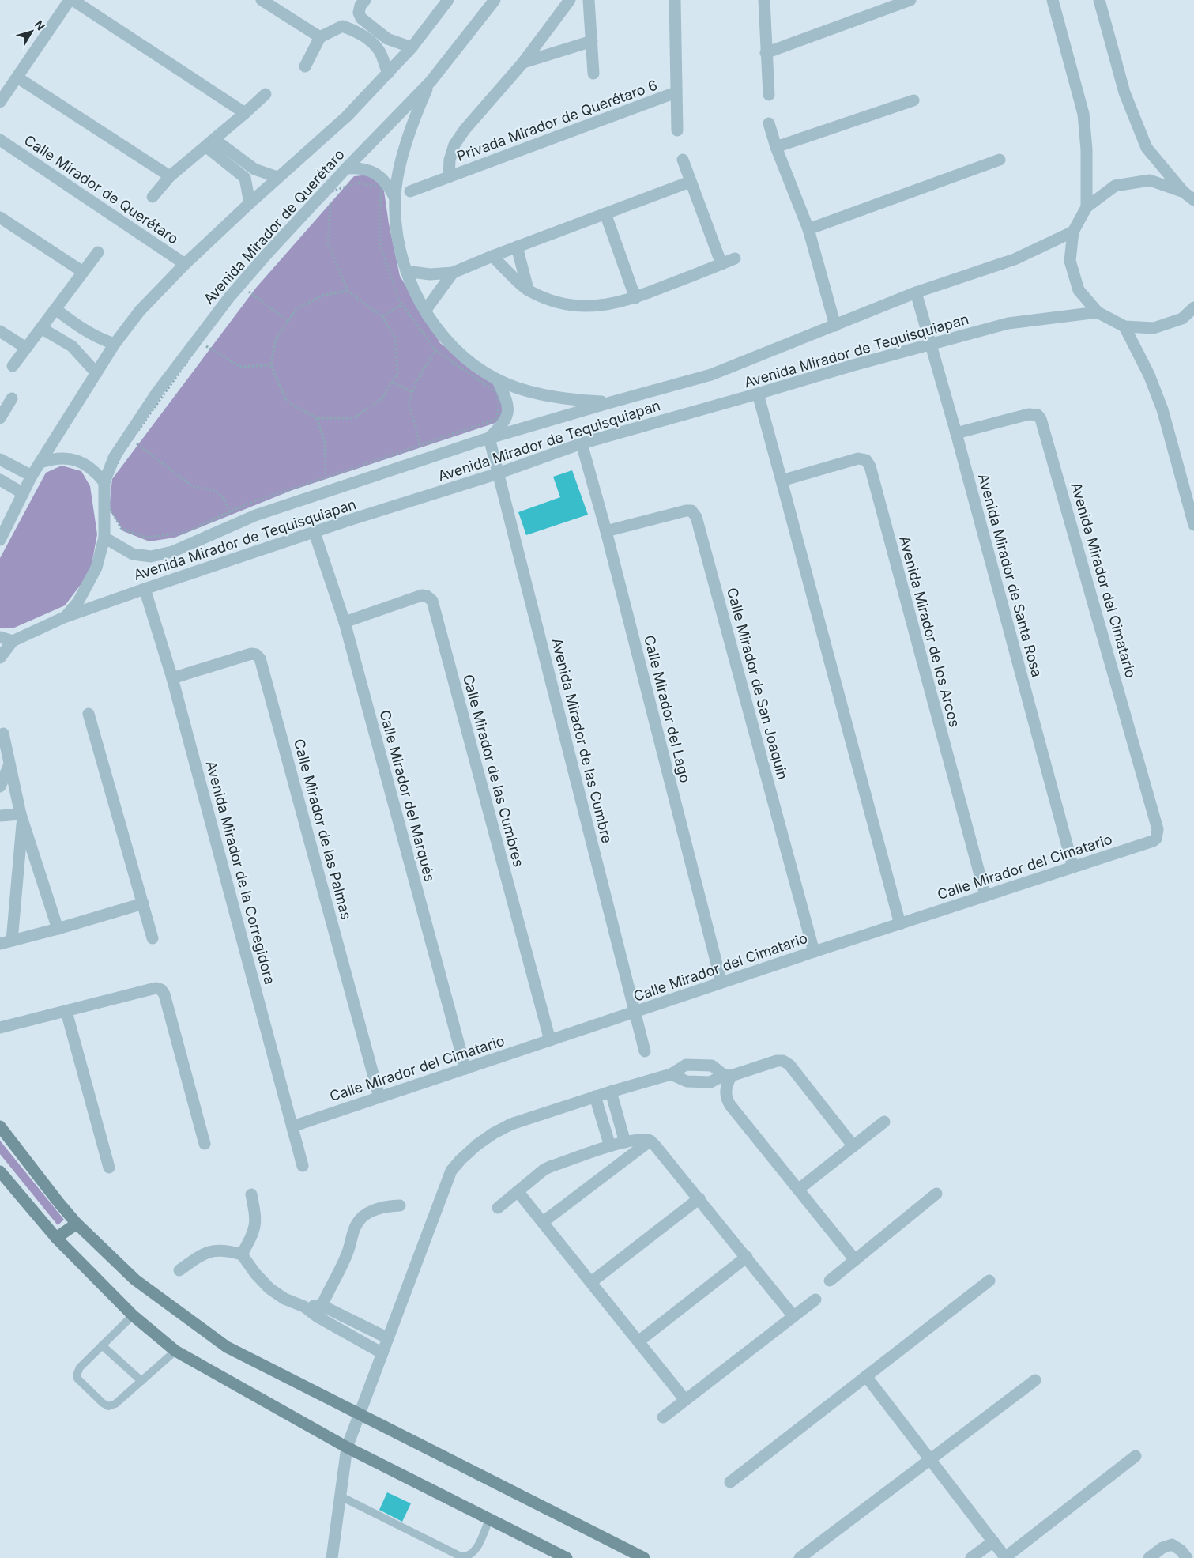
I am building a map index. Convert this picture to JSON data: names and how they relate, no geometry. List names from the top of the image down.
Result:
{
  "streets": {
    "street": [
      "Privada Mirador de Querétaro 6",
      "Calle Mirador de Querétaro",
      "Avenida Mirador de Querétaro",
      "Avenida Mirador de Tequisquiapan",
      "Avenida Mirador de Santa Rosa",
      "Avenida Mirador del Cimatario",
      "Avenida Mirador de los Arcos",
      "Calle Mirador de San Joaquín",
      "Calle Mirador del Lago",
      "Avenida Mirador de las Cumbre",
      "Calle Mirador de las Cumbres",
      "Calle Mirador del Marqués",
      "Calle Mirador de las Palmas",
      "Calle Mirador del Cimatario",
      "Avenida Mirador de la Corregidora"
    ]
  },
  "crossings": [
    ["Calle Mirador de Querétaro", "Avenida Mirador de Querétaro"],
    ["Avenida Mirador de Querétaro", "Avenida Mirador de Tequisquiapan"],
    ["Avenida Mirador de Tequisquiapan", "Avenida Mirador de Santa Rosa"],
    ["Avenida Mirador de Tequisquiapan", "Calle Mirador del Lago"],
    ["Avenida Mirador de Tequisquiapan", "Avenida Mirador de las Cumbre"],
    ["Avenida Mirador de Tequisquiapan", "Calle Mirador del Marqués"],
    ["Avenida Mirador de Tequisquiapan", "Avenida Mirador de la Corregidora"],
    ["Avenida Mirador de Santa Rosa", "Avenida Mirador del Cimatario"],
    ["Avenida Mirador de Santa Rosa", "Calle Mirador del Cimatario"],
    ["Avenida Mirador del Cimatario", "Calle Mirador del Cimatario"],
    ["Avenida Mirador de los Arcos", "Calle Mirador del Cimatario"],
    ["Calle Mirador de San Joaquín", "Calle Mirador del Lago"],
    ["Calle Mirador de San Joaquín", "Calle Mirador del Cimatario"],
    ["Calle Mirador del Lago", "Calle Mirador del Cimatario"],
    ["Avenida Mirador de las Cumbre", "Calle Mirador del Cimatario"],
    ["Calle Mirador de las Cumbres", "Calle Mirador del Marqués"],
    ["Calle Mirador de las Cumbres", "Calle Mirador del Cimatario"],
    ["Calle Mirador del Marqués", "Calle Mirador del Cimatario"],
    ["Calle Mirador de las Palmas", "Calle Mirador del Cimatario"],
    ["Calle Mirador de las Palmas", "Avenida Mirador de la Corregidora"],
    ["Calle Mirador del Cimatario", "Avenida Mirador de la Corregidora"]
  ],
  "north": "top right"
}
